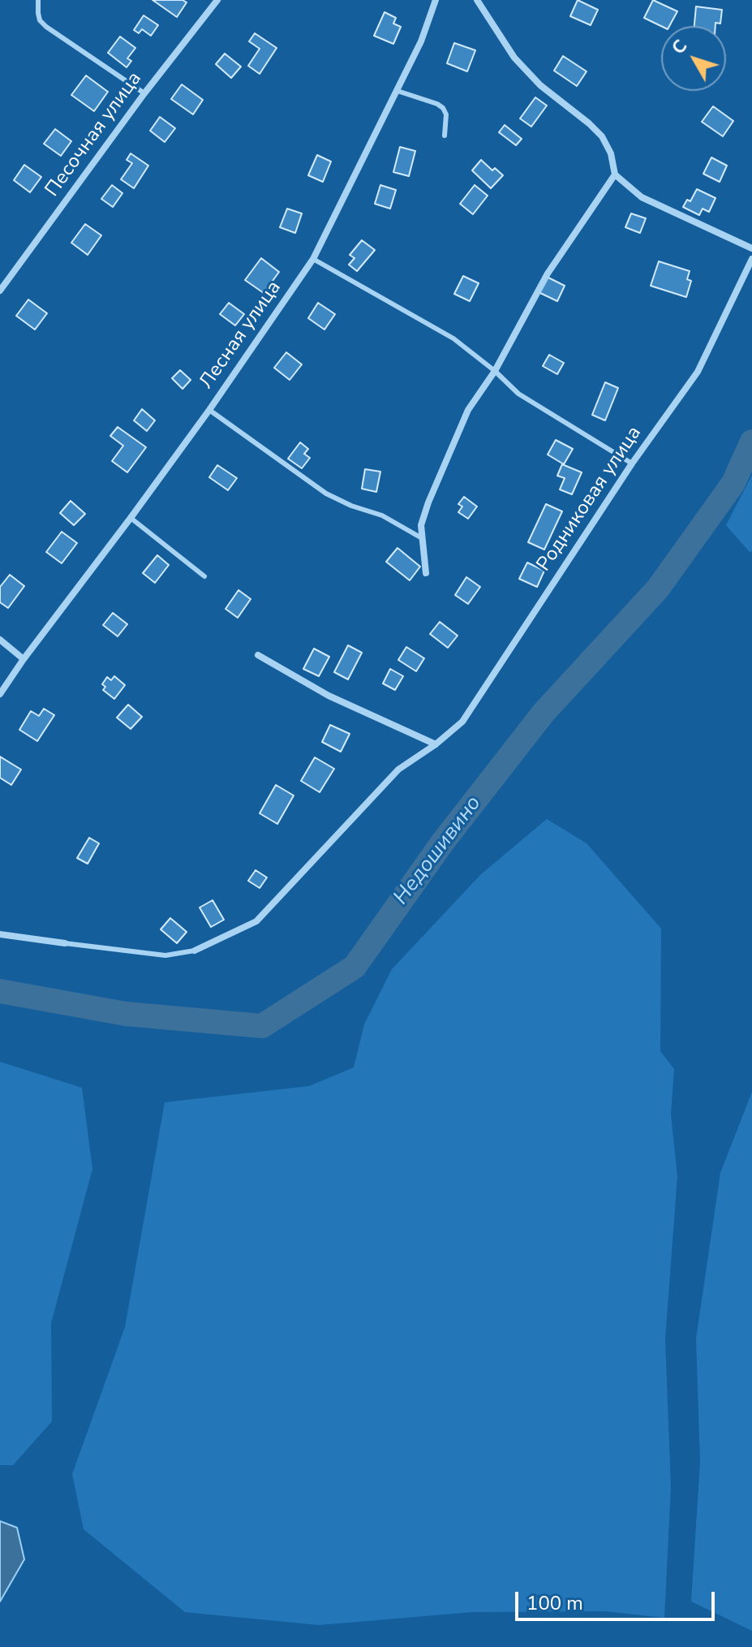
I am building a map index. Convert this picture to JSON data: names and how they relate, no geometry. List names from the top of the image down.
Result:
{
  "streets": {
    "street": ["Песочная улица", "Лесная улица", "Родниковая улица"]
  },
  "water": ["Недошивино"],
  "scale_bar": "100 m",
  "north": "top left"
}
